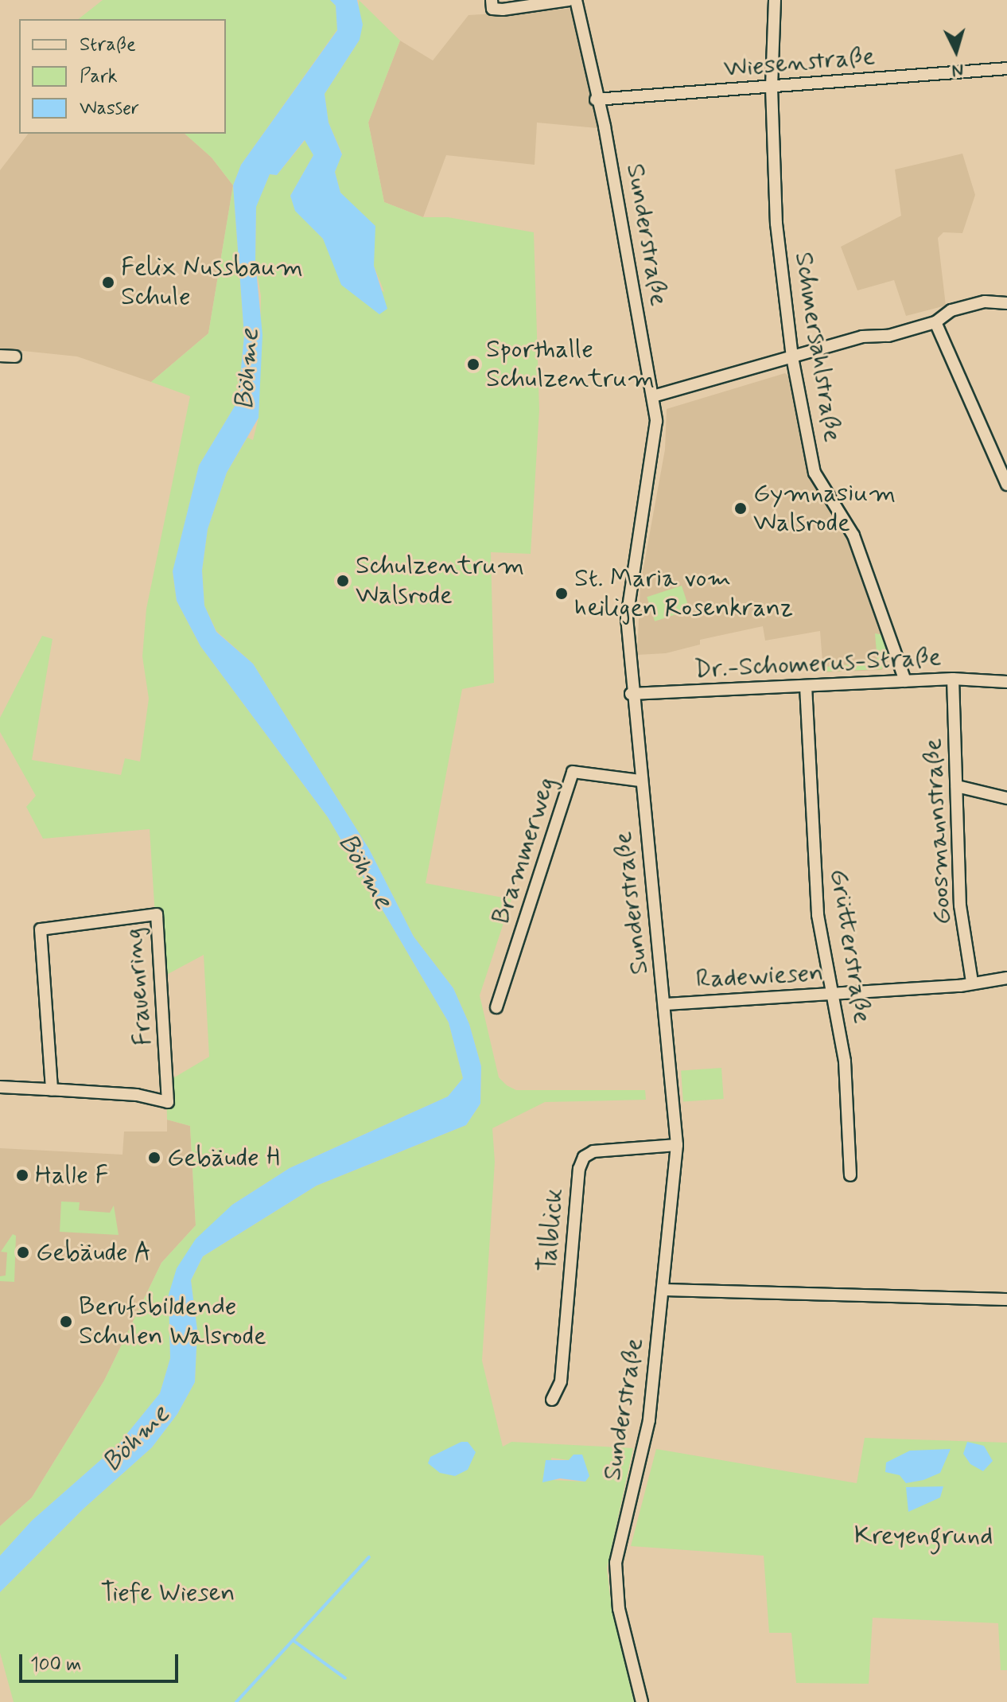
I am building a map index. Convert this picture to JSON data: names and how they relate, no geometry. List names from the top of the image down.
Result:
{
  "streets": {
    "street": [
      "Wiesenstraße",
      "Sunderstraße",
      "Schmersahlstraße",
      "Dr.-Schomerus-Straße",
      "Goosmannstraße",
      "Brammerweg",
      "Grütterstraße",
      "Radewiesen",
      "Frauenring",
      "Talblick"
    ]
  },
  "crossings": [
    ["Wiesenstraße", "Sunderstraße"],
    ["Wiesenstraße", "Schmersahlstraße"],
    ["Sunderstraße", "Dr.-Schomerus-Straße"],
    ["Sunderstraße", "Brammerweg"],
    ["Sunderstraße", "Radewiesen"],
    ["Sunderstraße", "Talblick"],
    ["Schmersahlstraße", "Dr.-Schomerus-Straße"],
    ["Dr.-Schomerus-Straße", "Goosmannstraße"],
    ["Dr.-Schomerus-Straße", "Grütterstraße"],
    ["Goosmannstraße", "Radewiesen"],
    ["Grütterstraße", "Radewiesen"]
  ],
  "water": ["Böhme"],
  "parks": ["Kreyengrund", "Tiefe Wiesen"],
  "places": [
    "Felix Nussbaum Schule",
    "Sporthalle Schulzentrum",
    "Gymnasium Walsrode",
    "Schulzentrum Walsrode",
    "St. Maria vom heiligen Rosenkranz",
    "Gebäude H",
    "Halle F",
    "Gebäude A",
    "Berufsbildende Schulen Walsrode"
  ],
  "legend": ["Straße", "Park", "Wasser"],
  "scale_bar": "100 m",
  "north": "bottom"
}
